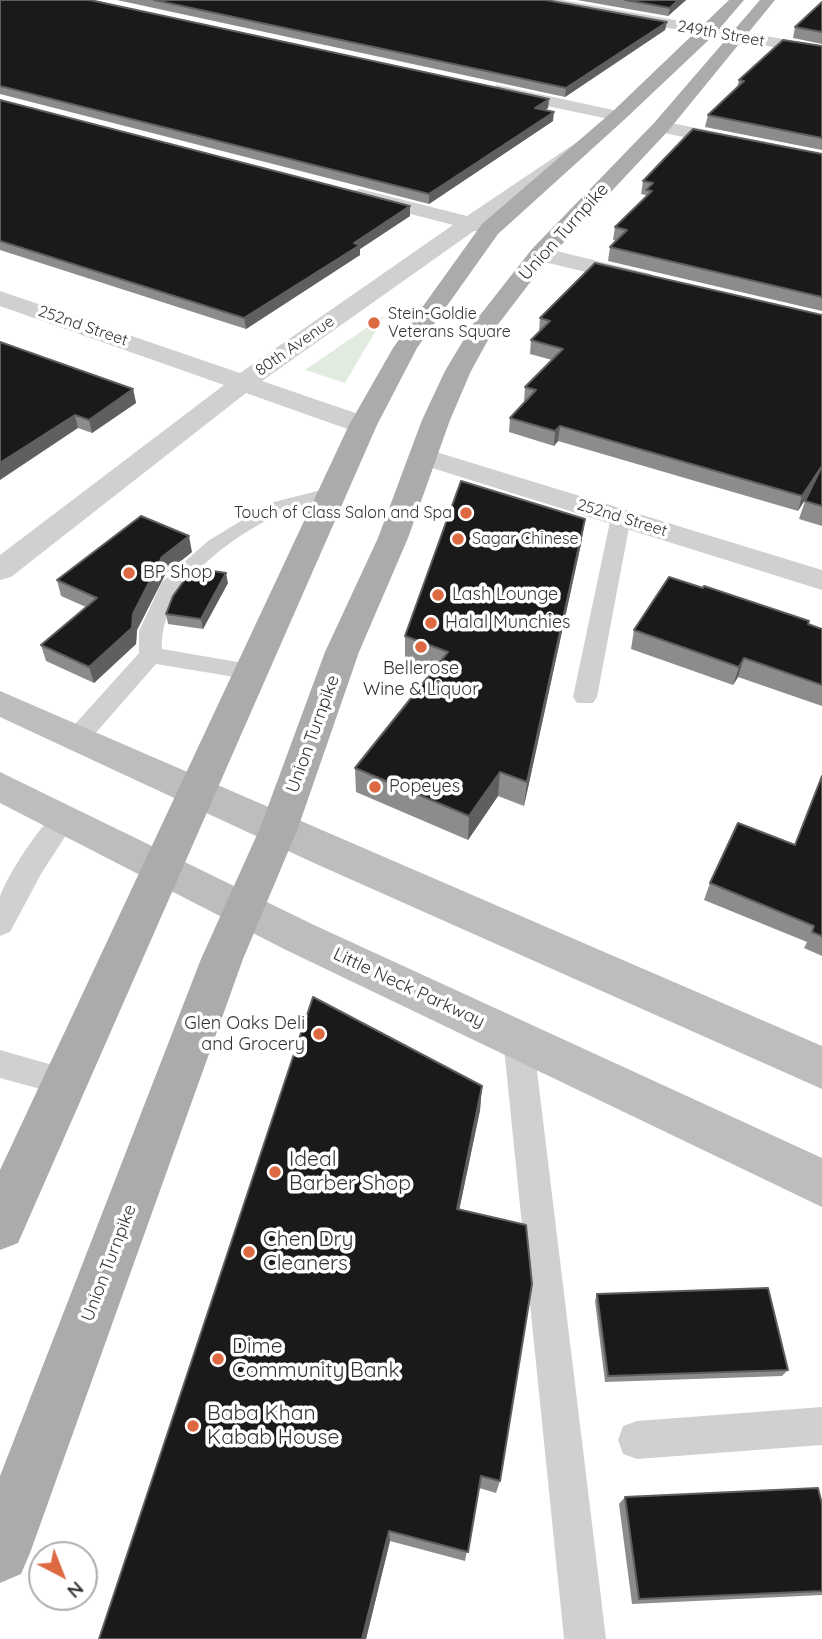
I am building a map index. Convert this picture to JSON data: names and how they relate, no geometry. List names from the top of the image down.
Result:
{
  "streets": {
    "main road": ["Union Turnpike", "Little Neck Parkway"],
    "street": ["249th Street", "252nd Street", "80th Avenue"]
  },
  "crossings": [
    ["249th Street", "Union Turnpike"],
    ["Union Turnpike", "252nd Street"],
    ["Union Turnpike", "Little Neck Parkway"],
    ["252nd Street", "80th Avenue"]
  ],
  "places": [
    "Stein-Goldie Veterans Square",
    "Touch of Class Salon and Spa",
    "Sagar Chinese",
    "BP Shop",
    "Lash Lounge",
    "Halal Munchies",
    "Bellerose Wine & Liquor",
    "Popeyes",
    "Glen Oaks Deli and Grocery",
    "Ideal Barber Shop",
    "Chen Dry Cleaners",
    "Dime Community Bank",
    "Baba Khan Kabab House"
  ],
  "north": "bottom right"
}
